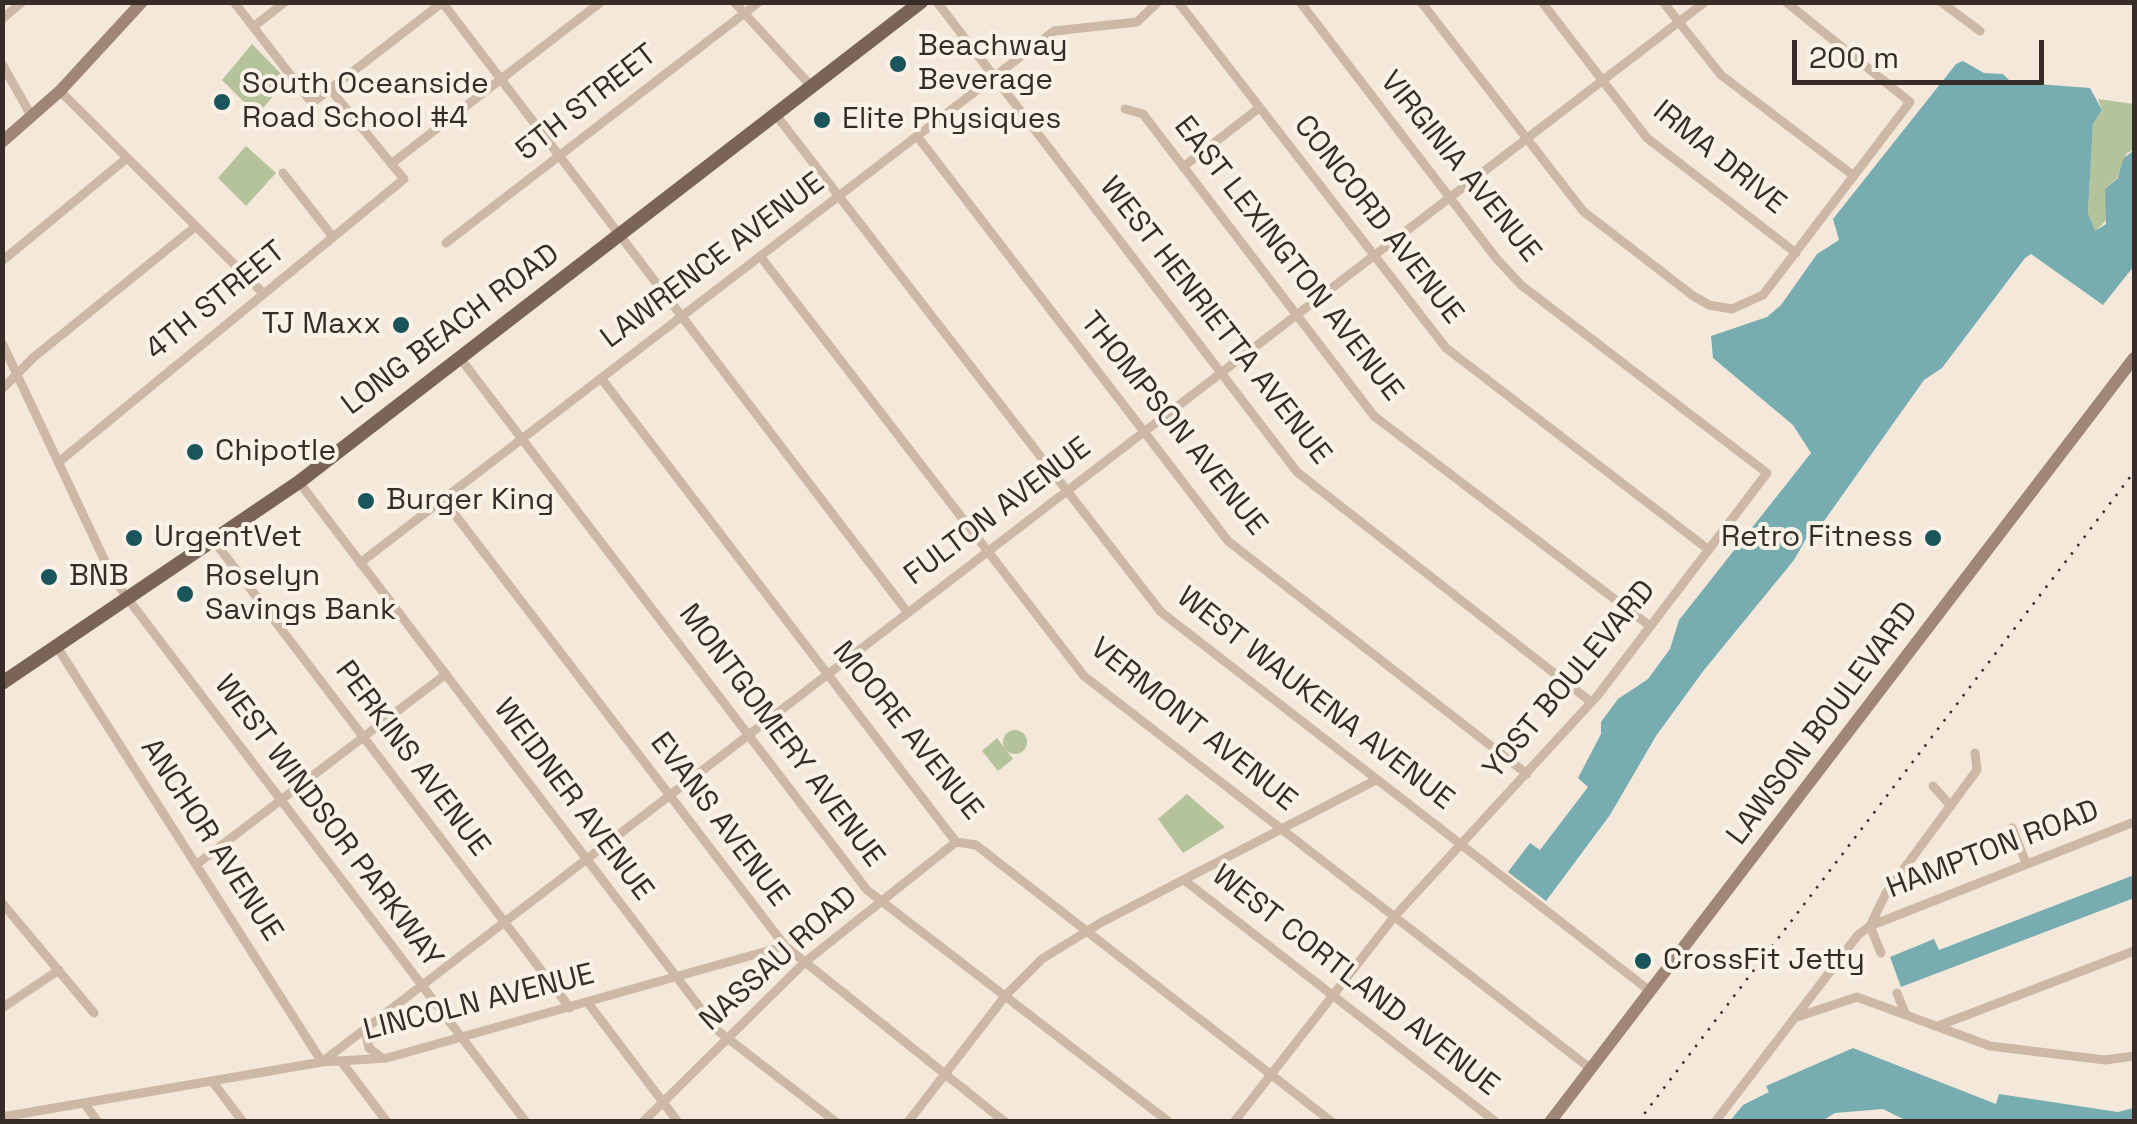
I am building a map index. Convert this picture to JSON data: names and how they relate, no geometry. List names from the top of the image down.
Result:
{
  "streets": {
    "main road": ["LONG BEACH ROAD", "LAWSON BOULEVARD"],
    "street": [
      "5TH STREET",
      "IRMA DRIVE",
      "VIRGINIA AVENUE",
      "CONCORD AVENUE",
      "EAST LEXINGTON AVENUE",
      "LAWRENCE AVENUE",
      "4TH STREET",
      "WEST HENRIETTA AVENUE",
      "THOMPSON AVENUE",
      "FULTON AVENUE",
      "YOST BOULEVARD",
      "WEST WAUKENA AVENUE",
      "VERMONT AVENUE",
      "MOORE AVENUE",
      "MONTGOMERY AVENUE",
      "PERKINS AVENUE",
      "WEIDNER AVENUE",
      "EVANS AVENUE",
      "WEST WINDSOR PARKWAY",
      "ANCHOR AVENUE",
      "HAMPTON ROAD",
      "NASSAU ROAD",
      "WEST CORTLAND AVENUE",
      "LINCOLN AVENUE"
    ]
  },
  "crossings": [
    ["IRMA DRIVE", "FULTON AVENUE"],
    ["VIRGINIA AVENUE", "FULTON AVENUE"],
    ["VIRGINIA AVENUE", "YOST BOULEVARD"],
    ["CONCORD AVENUE", "FULTON AVENUE"],
    ["CONCORD AVENUE", "YOST BOULEVARD"],
    ["EAST LEXINGTON AVENUE", "FULTON AVENUE"],
    ["EAST LEXINGTON AVENUE", "YOST BOULEVARD"],
    ["LAWRENCE AVENUE", "WEST HENRIETTA AVENUE"],
    ["LAWRENCE AVENUE", "THOMPSON AVENUE"],
    ["LAWRENCE AVENUE", "WEST WAUKENA AVENUE"],
    ["LAWRENCE AVENUE", "VERMONT AVENUE"],
    ["LAWRENCE AVENUE", "MOORE AVENUE"],
    ["LAWRENCE AVENUE", "MONTGOMERY AVENUE"],
    ["LAWRENCE AVENUE", "WEIDNER AVENUE"],
    ["LAWRENCE AVENUE", "EVANS AVENUE"],
    ["4TH STREET", "WEST WINDSOR PARKWAY"],
    ["WEST HENRIETTA AVENUE", "FULTON AVENUE"],
    ["WEST HENRIETTA AVENUE", "YOST BOULEVARD"],
    ["LONG BEACH ROAD", "WEST WAUKENA AVENUE"],
    ["LONG BEACH ROAD", "MONTGOMERY AVENUE"],
    ["LONG BEACH ROAD", "PERKINS AVENUE"],
    ["LONG BEACH ROAD", "WEIDNER AVENUE"],
    ["LONG BEACH ROAD", "WEST WINDSOR PARKWAY"],
    ["LONG BEACH ROAD", "ANCHOR AVENUE"],
    ["THOMPSON AVENUE", "FULTON AVENUE"],
    ["THOMPSON AVENUE", "YOST BOULEVARD"],
    ["FULTON AVENUE", "WEST WAUKENA AVENUE"],
    ["FULTON AVENUE", "VERMONT AVENUE"],
    ["FULTON AVENUE", "MOORE AVENUE"],
    ["FULTON AVENUE", "MONTGOMERY AVENUE"],
    ["FULTON AVENUE", "PERKINS AVENUE"],
    ["FULTON AVENUE", "WEIDNER AVENUE"],
    ["FULTON AVENUE", "EVANS AVENUE"],
    ["FULTON AVENUE", "WEST WINDSOR PARKWAY"],
    ["FULTON AVENUE", "ANCHOR AVENUE"],
    ["FULTON AVENUE", "LINCOLN AVENUE"],
    ["YOST BOULEVARD", "WEST WAUKENA AVENUE"],
    ["YOST BOULEVARD", "VERMONT AVENUE"],
    ["YOST BOULEVARD", "MOORE AVENUE"],
    ["YOST BOULEVARD", "WEST CORTLAND AVENUE"],
    ["WEST WAUKENA AVENUE", "LAWSON BOULEVARD"],
    ["LAWSON BOULEVARD", "VERMONT AVENUE"],
    ["MOORE AVENUE", "NASSAU ROAD"],
    ["MONTGOMERY AVENUE", "NASSAU ROAD"],
    ["PERKINS AVENUE", "LINCOLN AVENUE"],
    ["WEIDNER AVENUE", "NASSAU ROAD"],
    ["WEIDNER AVENUE", "LINCOLN AVENUE"],
    ["EVANS AVENUE", "NASSAU ROAD"],
    ["EVANS AVENUE", "LINCOLN AVENUE"],
    ["WEST WINDSOR PARKWAY", "LINCOLN AVENUE"],
    ["ANCHOR AVENUE", "LINCOLN AVENUE"]
  ],
  "places": [
    "Beachway Beverage",
    "South Oceanside Road School #4",
    "Elite Physiques",
    "TJ Maxx",
    "Chipotle",
    "Burger King",
    "UrgentVet",
    "Retro Fitness",
    "BNB",
    "Roselyn Savings Bank",
    "CrossFit Jetty"
  ],
  "scale_bar": "200 m"
}
